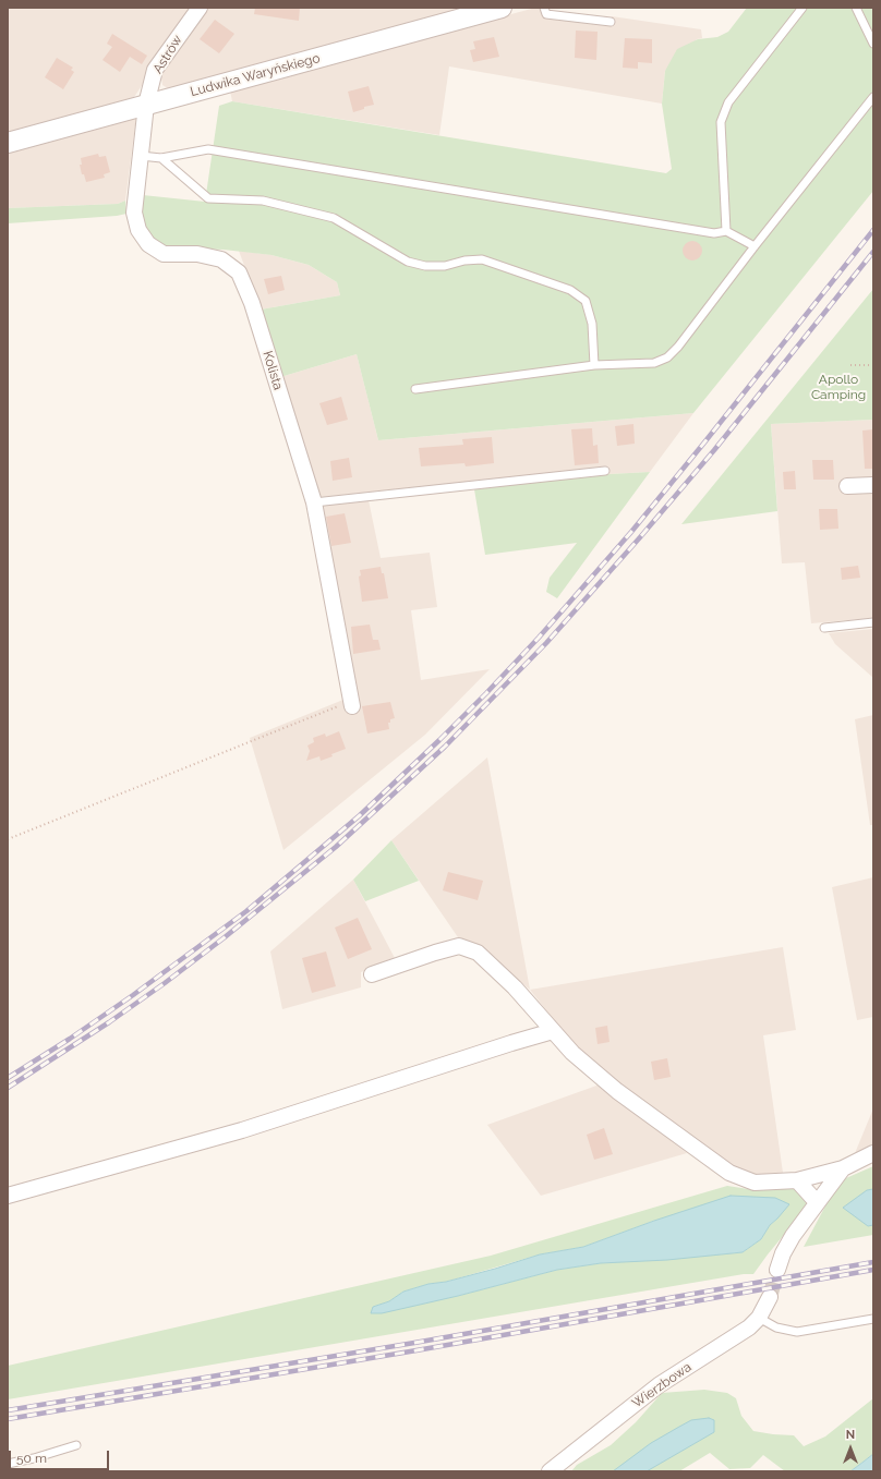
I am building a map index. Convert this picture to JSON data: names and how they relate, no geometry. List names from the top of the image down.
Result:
{
  "streets": {
    "street": [
      "Astrów",
      "Ludwika Waryńskiego",
      "Kolista",
      "Wierzbowa"
    ]
  },
  "crossings": [
    ["Astrów", "Ludwika Waryńskiego"],
    ["Astrów", "Kolista"],
    ["Ludwika Waryńskiego", "Kolista"]
  ],
  "parks": ["Apollo Camping"],
  "scale_bar": "50 m",
  "north": "top"
}
